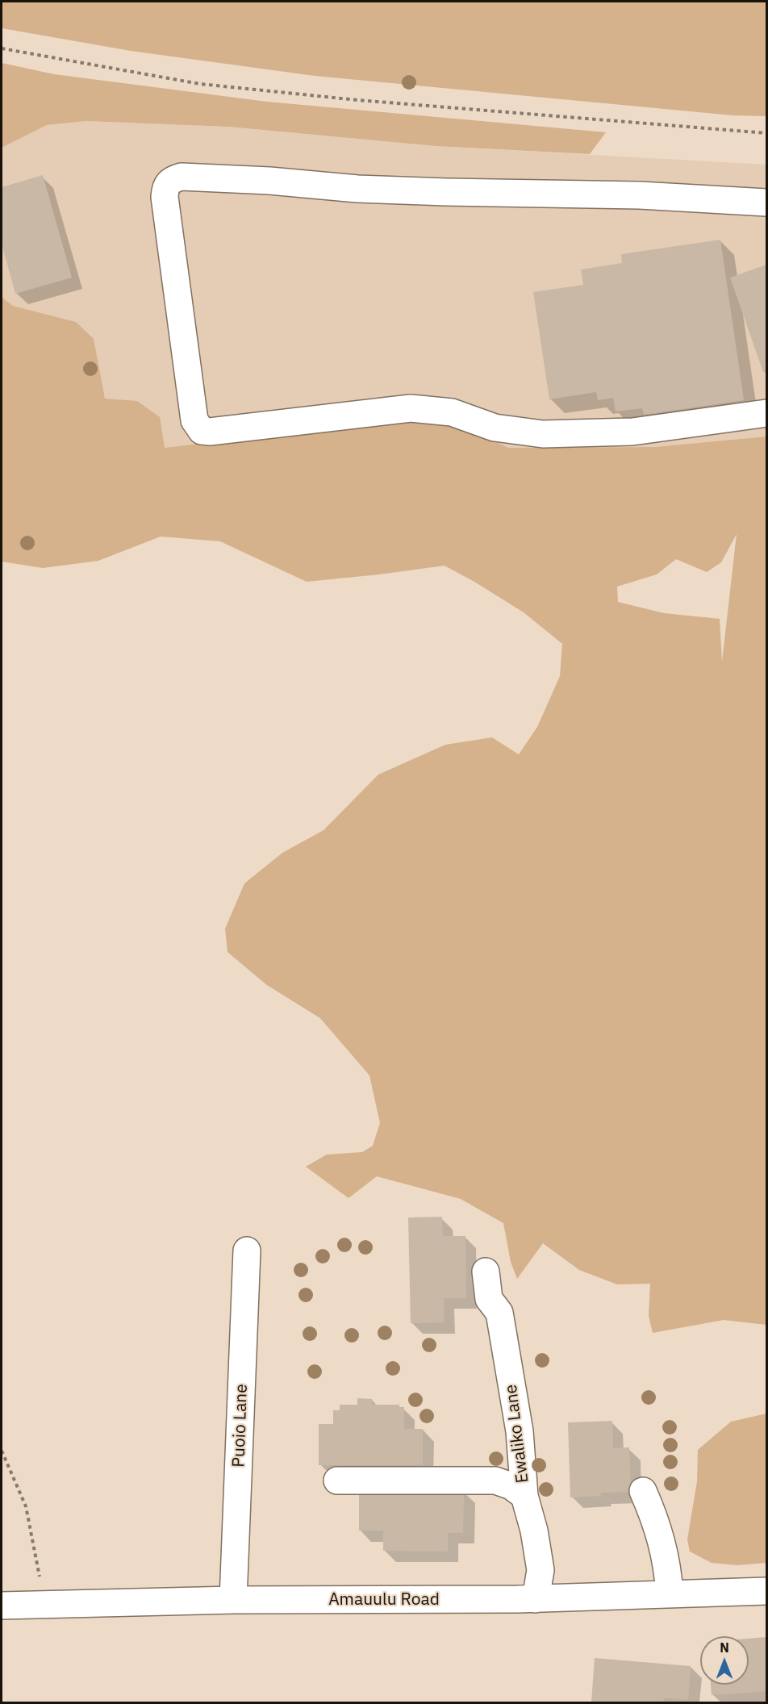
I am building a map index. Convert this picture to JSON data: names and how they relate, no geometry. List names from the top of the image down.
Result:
{
  "streets": {
    "street": ["Puoio Lane", "Ewaliko Lane", "Amauulu Road"]
  },
  "crossings": [
    ["Puoio Lane", "Amauulu Road"],
    ["Ewaliko Lane", "Amauulu Road"]
  ],
  "north": "top"
}
